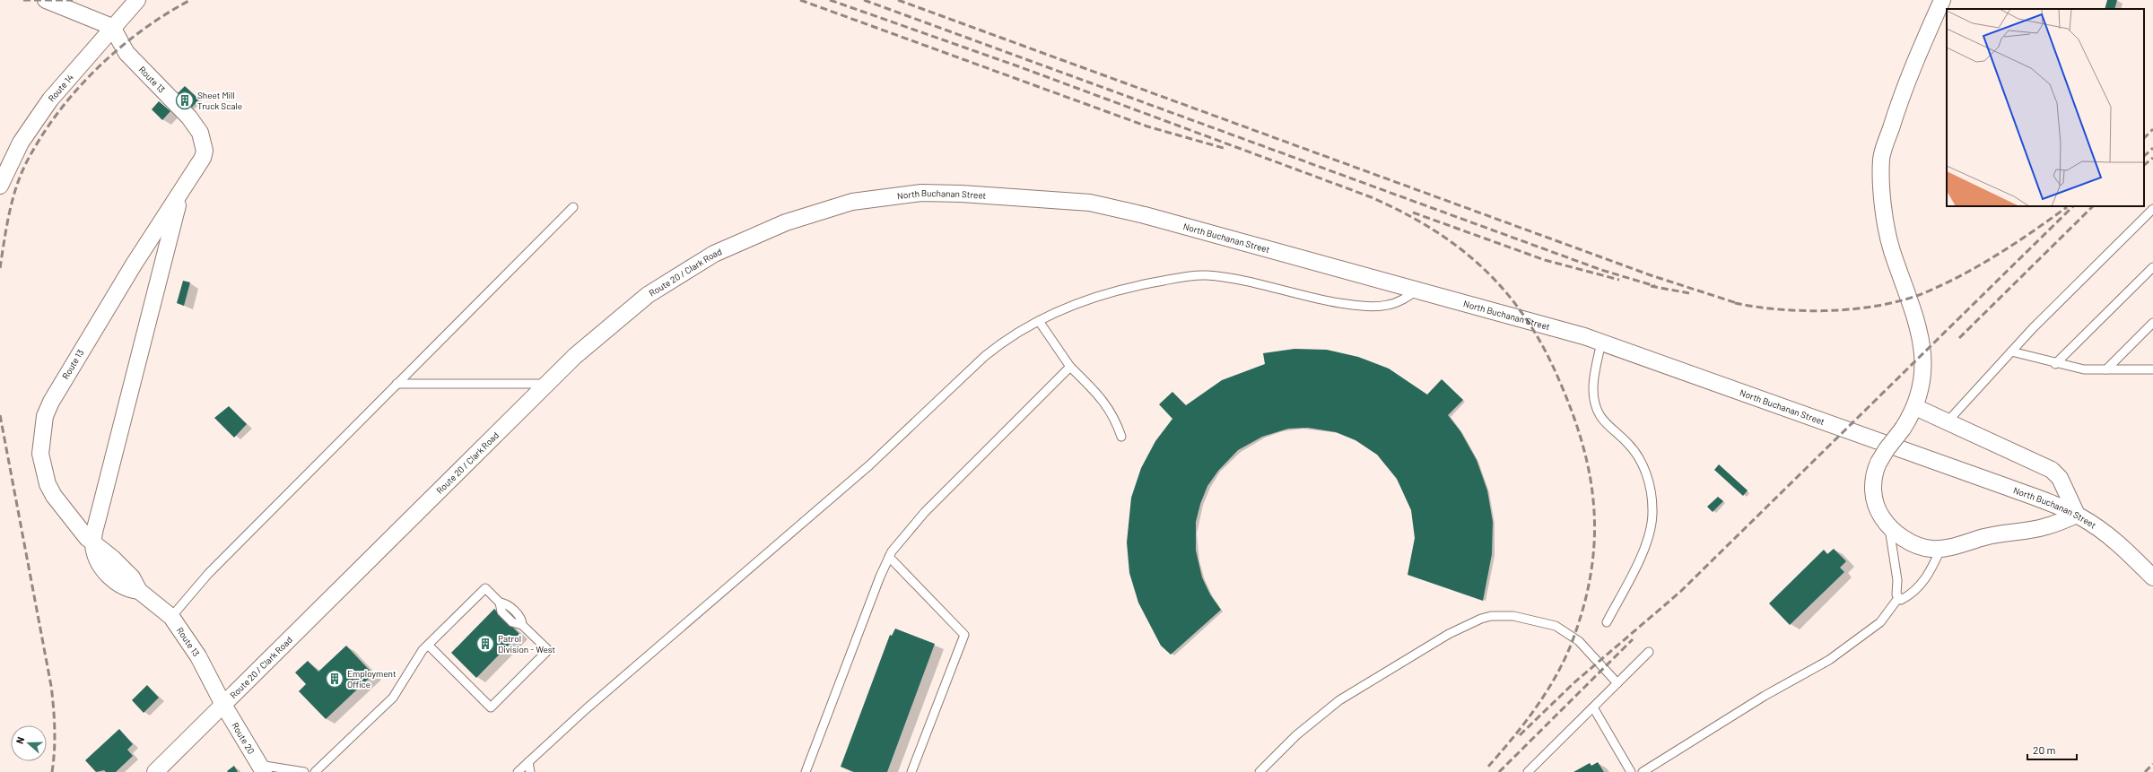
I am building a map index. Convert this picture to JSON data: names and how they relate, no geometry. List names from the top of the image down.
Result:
{
  "streets": {
    "street": [
      "Route 13",
      "Route 14",
      "North Buchanan Street",
      "Route 20 / Clark Road",
      "Route 20"
    ]
  },
  "crossings": [
    ["Route 13", "Route 14"],
    ["Route 13", "Route 20 / Clark Road"],
    ["Route 13", "Route 20"],
    ["North Buchanan Street", "Route 20 / Clark Road"],
    ["Route 20 / Clark Road", "Route 20"]
  ],
  "places": {
    "building": ["Sheet Mill Truck Scale", "Patrol Division - West", "Employment Office"]
  },
  "scale_bar": "20 m",
  "north": "left"
}
